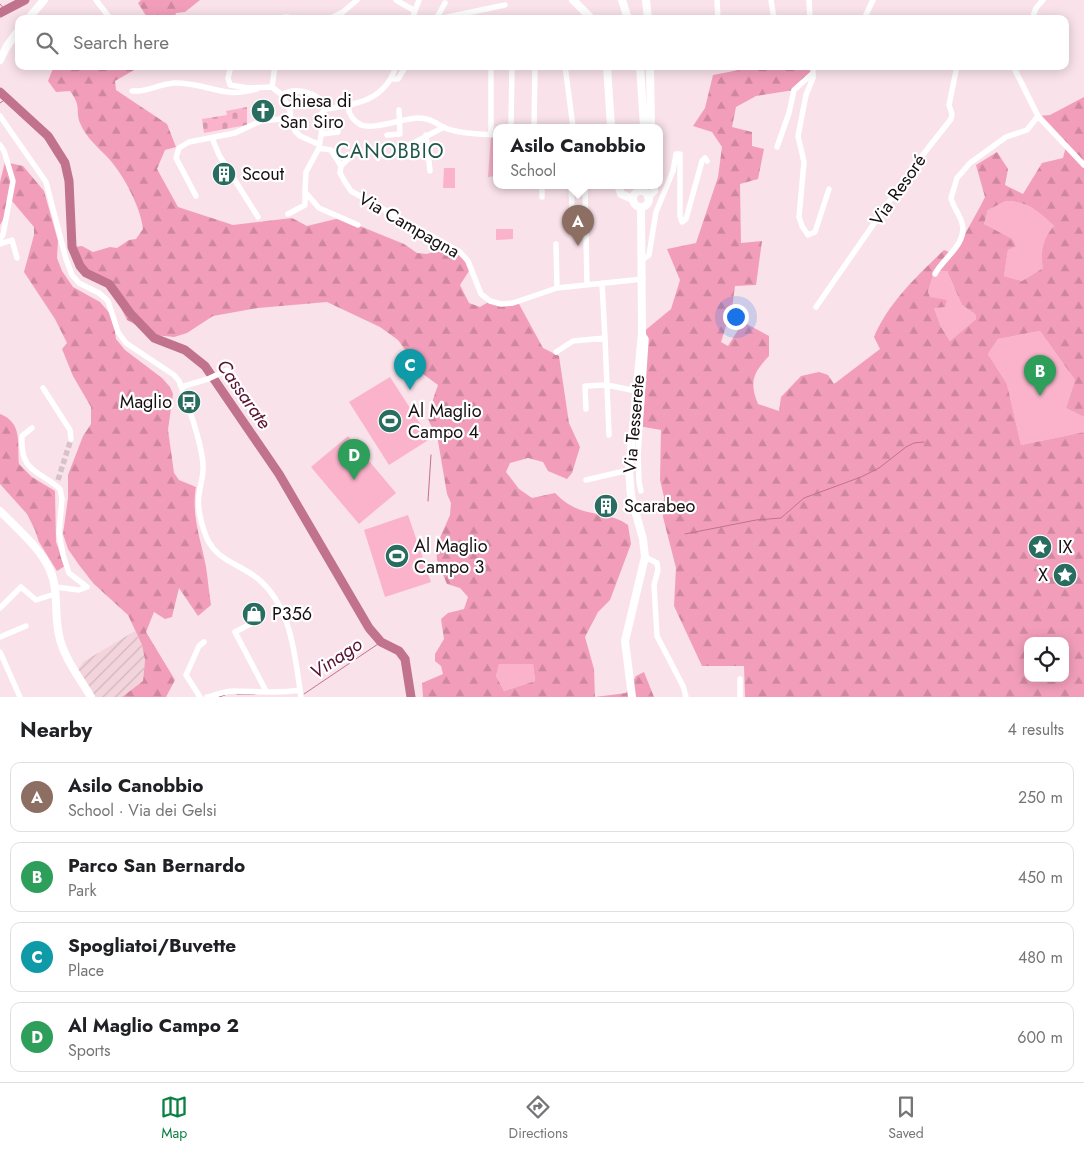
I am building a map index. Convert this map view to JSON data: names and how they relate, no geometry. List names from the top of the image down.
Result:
{
  "streets": {
    "main road": ["Via Tesserete"],
    "street": ["Via Resoré", "Via Campagna"]
  },
  "crossings": [
    ["Via Campagna", "Via Tesserete"]
  ],
  "districts": ["CANOBBIO"],
  "water": ["Cassarate", "Vinago"],
  "places": {
    "church": ["Chiesa di San Siro"],
    "building": ["Scout", "Scarabeo"],
    "bus stop": ["Maglio"],
    "sports": ["Al Maglio Campo 4", "Al Maglio Campo 3"],
    "place": ["IX", "X"],
    "shop": ["P356"]
  },
  "page": {
    "search": "Search here",
    "popup": ["Asilo Canobbio", "School"],
    "pins": [
      "A",
      "C",
      "B",
      "D"
    ],
    "heading": ["Nearby", "4 results"],
    "list": [
      {
        "mark": "A",
        "name": "Asilo Canobbio",
        "note": "School · Via dei Gelsi",
        "value": "250 m"
      },
      {
        "mark": "B",
        "name": "Parco San Bernardo",
        "note": "Park",
        "value": "450 m"
      },
      {
        "mark": "C",
        "name": "Spogliatoi/Buvette",
        "note": "Place",
        "value": "480 m"
      },
      {
        "mark": "D",
        "name": "Al Maglio Campo 2",
        "note": "Sports",
        "value": "600 m"
      }
    ],
    "nav": ["Map", "Directions", "Saved"]
  }
}
